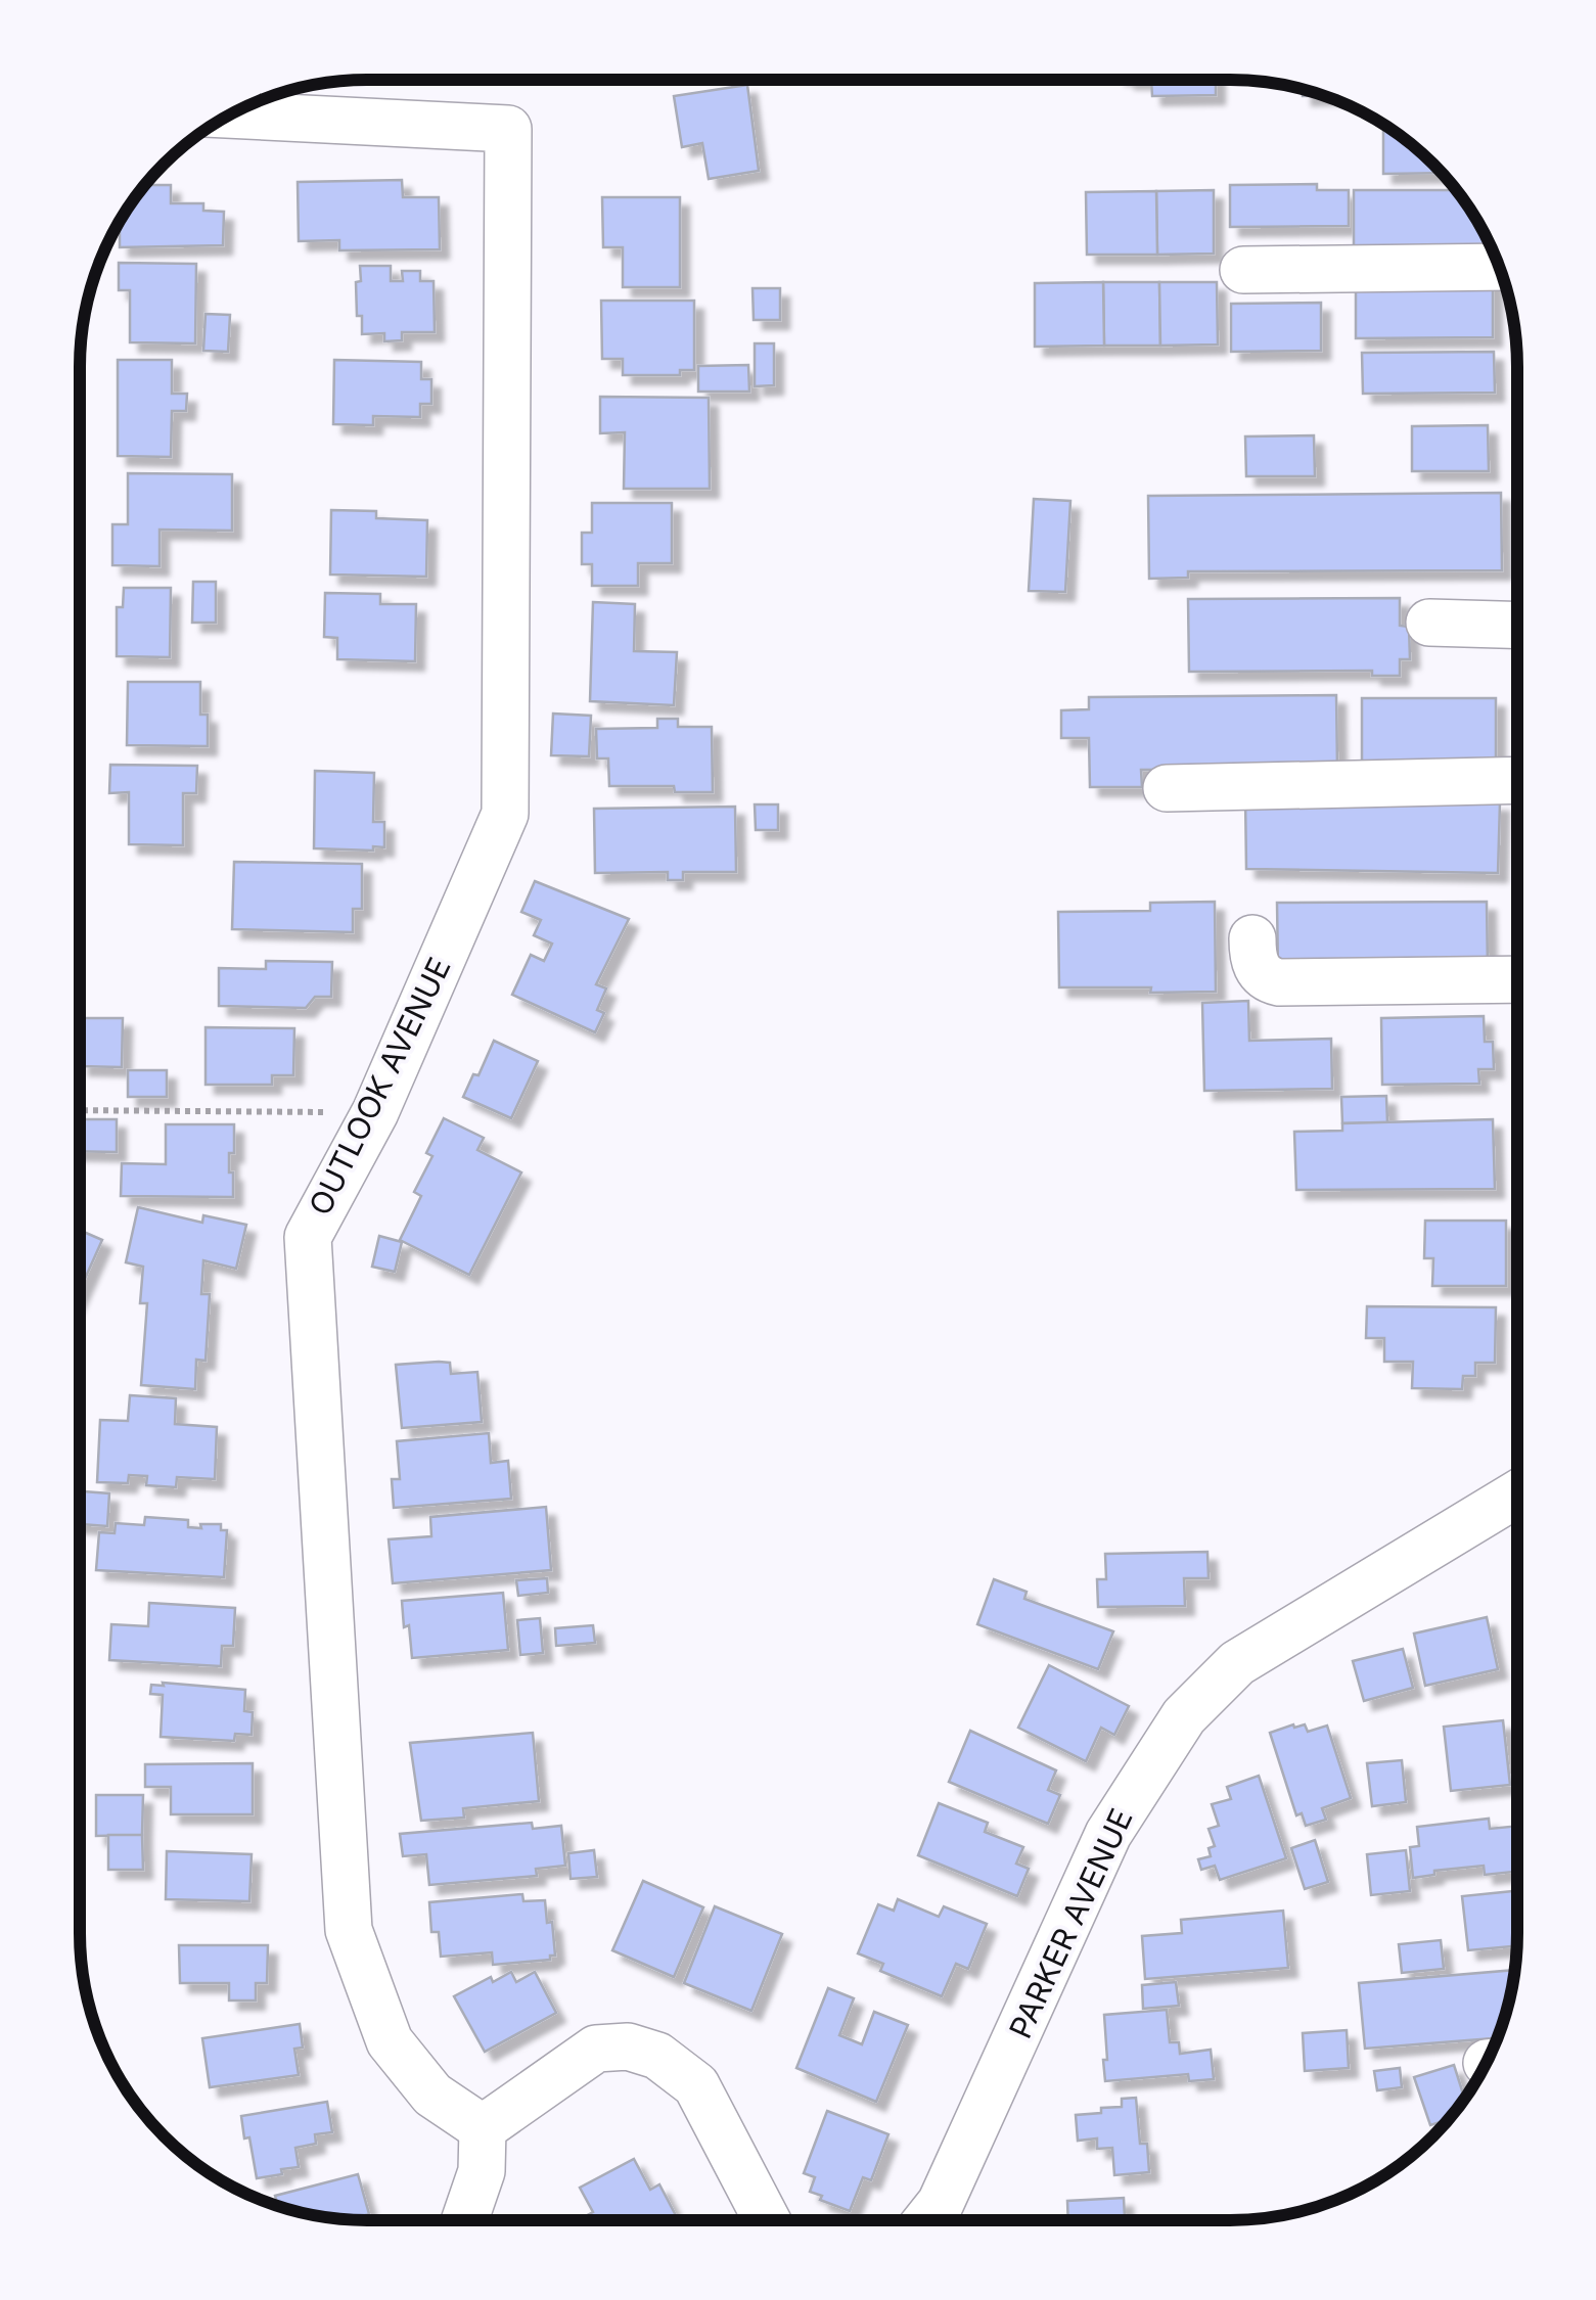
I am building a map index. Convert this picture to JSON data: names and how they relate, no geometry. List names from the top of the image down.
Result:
{
  "streets": {
    "street": ["OUTLOOK AVENUE", "PARKER AVENUE"]
  }
}
